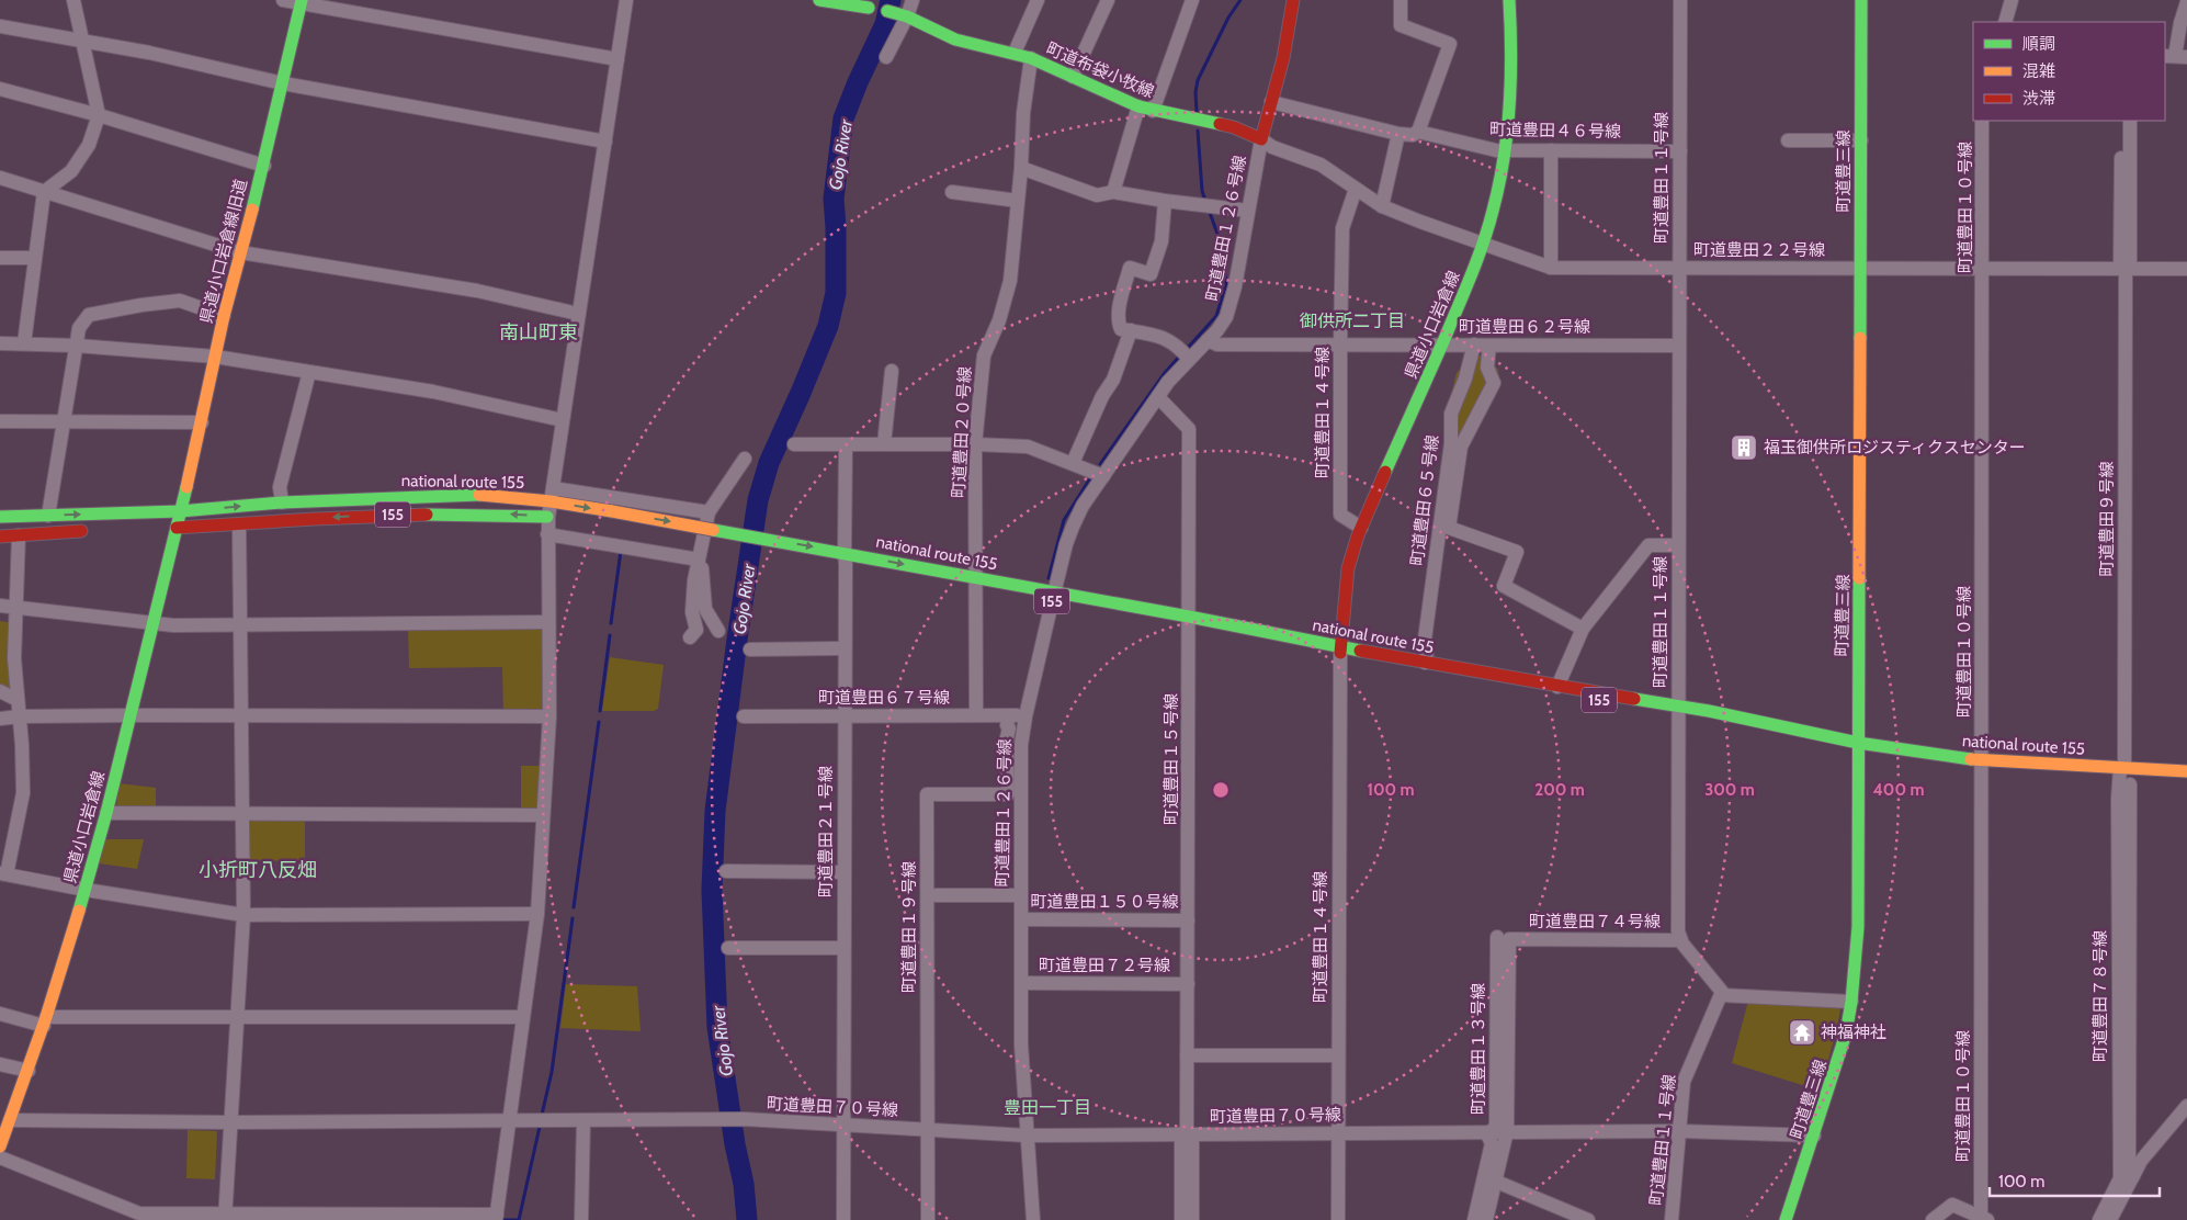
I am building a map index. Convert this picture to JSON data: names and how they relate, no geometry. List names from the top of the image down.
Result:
{
  "streets": {
    "main road": [
      "町道布袋小牧線",
      "町道豊三線",
      "県道小口岩倉線旧道",
      "県道小口岩倉線",
      "national route 155",
      "155"
    ],
    "street": [
      "町道豊田４６号線",
      "町道豊田１１号線",
      "町道豊田１０号線",
      "町道豊田１２６号線",
      "町道豊田２２号線",
      "町道豊田６２号線",
      "町道豊田１４号線",
      "町道豊田２０号線",
      "町道豊田６５号線",
      "町道豊田９号線",
      "町道豊田６７号線",
      "町道豊田１５号線",
      "町道豊田２１号線",
      "町道豊田１５０号線",
      "町道豊田７４号線",
      "町道豊田１９号線",
      "町道豊田７２号線",
      "町道豊田７８号線",
      "町道豊田１３号線",
      "町道豊田７０号線"
    ]
  },
  "crossings": [
    ["町道布袋小牧線", "町道豊田１２６号線"],
    ["町道布袋小牧線", "町道豊田２２号線"],
    ["町道布袋小牧線", "町道豊田２０号線"],
    ["町道豊田４６号線", "町道豊田１１号線"],
    ["町道豊田４６号線", "県道小口岩倉線"],
    ["町道豊三線", "町道豊田２２号線"],
    ["町道豊三線", "national route 155"],
    ["町道豊三線", "町道豊田７０号線"],
    ["町道豊田１１号線", "町道豊田２２号線"],
    ["町道豊田１１号線", "町道豊田６２号線"],
    ["町道豊田１１号線", "national route 155"],
    ["町道豊田１１号線", "町道豊田７４号線"],
    ["町道豊田１１号線", "町道豊田７０号線"],
    ["町道豊田１０号線", "町道豊田２２号線"],
    ["町道豊田１０号線", "national route 155"],
    ["町道豊田１２６号線", "町道豊田２２号線"],
    ["町道豊田１２６号線", "町道豊田６２号線"],
    ["町道豊田１２６号線", "national route 155"],
    ["町道豊田１２６号線", "町道豊田６７号線"],
    ["町道豊田１２６号線", "町道豊田１５号線"],
    ["町道豊田１２６号線", "町道豊田１５０号線"],
    ["町道豊田１２６号線", "町道豊田７２号線"],
    ["町道豊田１２６号線", "町道豊田７０号線"],
    ["町道豊田２２号線", "県道小口岩倉線"],
    ["町道豊田２２号線", "町道豊田１４号線"],
    ["町道豊田２２号線", "町道豊田９号線"],
    ["県道小口岩倉線旧道", "県道小口岩倉線"],
    ["県道小口岩倉線旧道", "national route 155"],
    ["県道小口岩倉線", "町道豊田６２号線"],
    ["県道小口岩倉線", "町道豊田１４号線"],
    ["県道小口岩倉線", "national route 155"],
    ["県道小口岩倉線", "町道豊田７０号線"],
    ["町道豊田６２号線", "町道豊田１４号線"],
    ["町道豊田６２号線", "町道豊田６５号線"],
    ["町道豊田１４号線", "national route 155"],
    ["町道豊田１４号線", "町道豊田７０号線"],
    ["町道豊田２０号線", "national route 155"],
    ["町道豊田２０号線", "町道豊田６７号線"],
    ["national route 155", "町道豊田６５号線"],
    ["national route 155", "町道豊田９号線"],
    ["national route 155", "町道豊田１５号線"],
    ["national route 155", "町道豊田２１号線"],
    ["national route 155", "町道豊田７８号線"],
    ["町道豊田９号線", "町道豊田７８号線"],
    ["町道豊田６７号線", "町道豊田２１号線"],
    ["町道豊田６７号線", "町道豊田１９号線"],
    ["町道豊田１５号線", "町道豊田１５０号線"],
    ["町道豊田１５号線", "町道豊田７２号線"],
    ["町道豊田１５号線", "町道豊田７０号線"],
    ["町道豊田２１号線", "町道豊田７０号線"],
    ["町道豊田７４号線", "町道豊田１３号線"],
    ["町道豊田１９号線", "町道豊田７０号線"],
    ["町道豊田１３号線", "町道豊田７０号線"]
  ],
  "districts": [
    "御供所二丁目",
    "南山町東",
    "小折町八反畑",
    "豊田一丁目"
  ],
  "water": ["Gojo River"],
  "places": {
    "building": ["福玉御供所ロジスティクスセンター"],
    "temple": ["神福神社"]
  },
  "legend": ["順調", "混雑", "渋滞"],
  "scale_bar": "100 m",
  "rings": [
    "100 m",
    "200 m",
    "300 m",
    "400 m"
  ]
}
